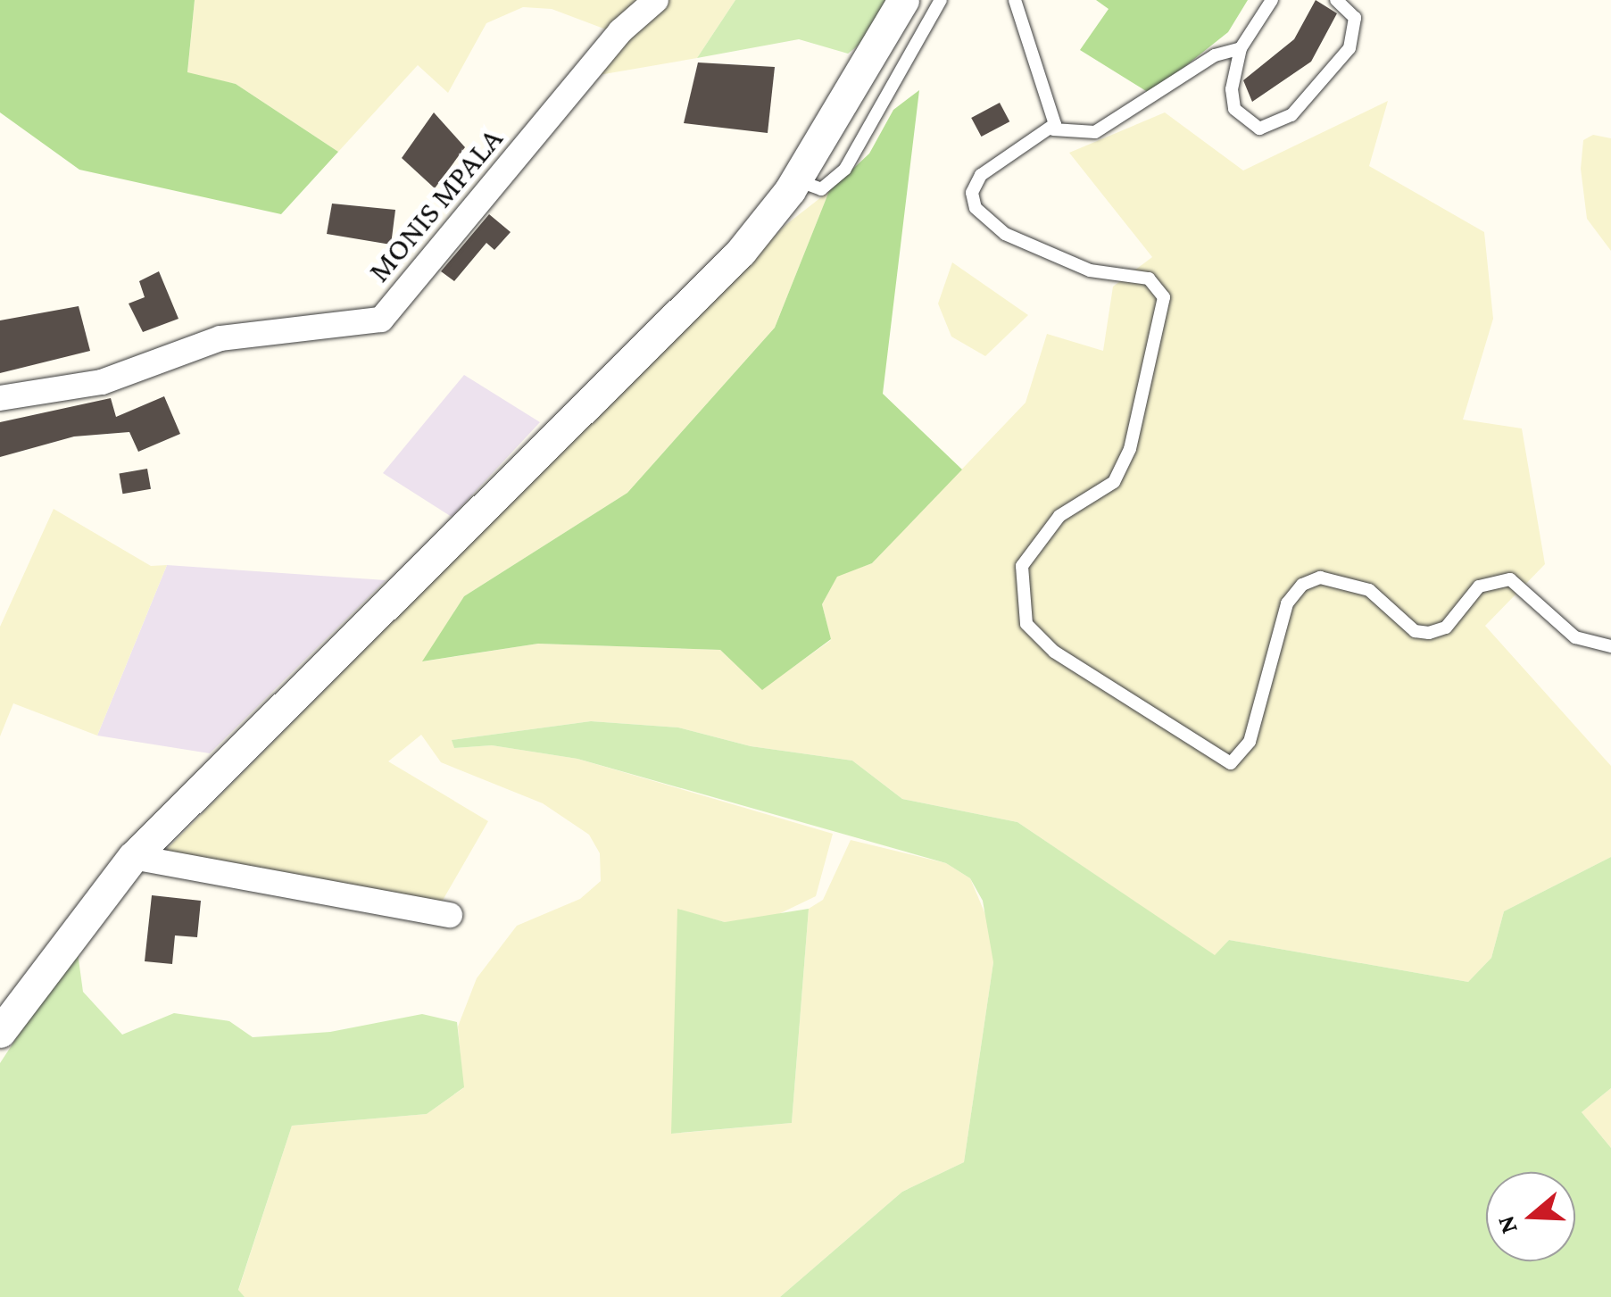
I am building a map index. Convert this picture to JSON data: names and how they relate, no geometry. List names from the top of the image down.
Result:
{
  "streets": {
    "street": ["MONIS MPALA"]
  },
  "north": "left"
}
